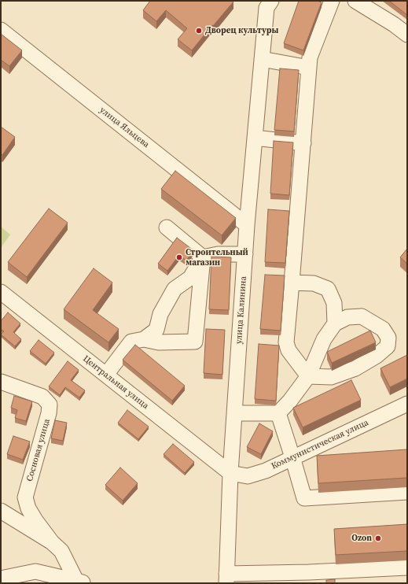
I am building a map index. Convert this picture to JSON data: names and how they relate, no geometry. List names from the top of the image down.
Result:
{
  "streets": {
    "street": [
      "улица Яльцева",
      "улица Калинина",
      "Центральная улица",
      "Коммунистическая улица",
      "Сосновая улица"
    ]
  },
  "crossings": [
    ["улица Яльцева", "улица Калинина"],
    ["улица Калинина", "Центральная улица"],
    ["улица Калинина", "Коммунистическая улица"],
    ["Центральная улица", "Коммунистическая улица"]
  ],
  "places": ["Дворец культуры", "Строительный магазин", "Ozon"]
}
